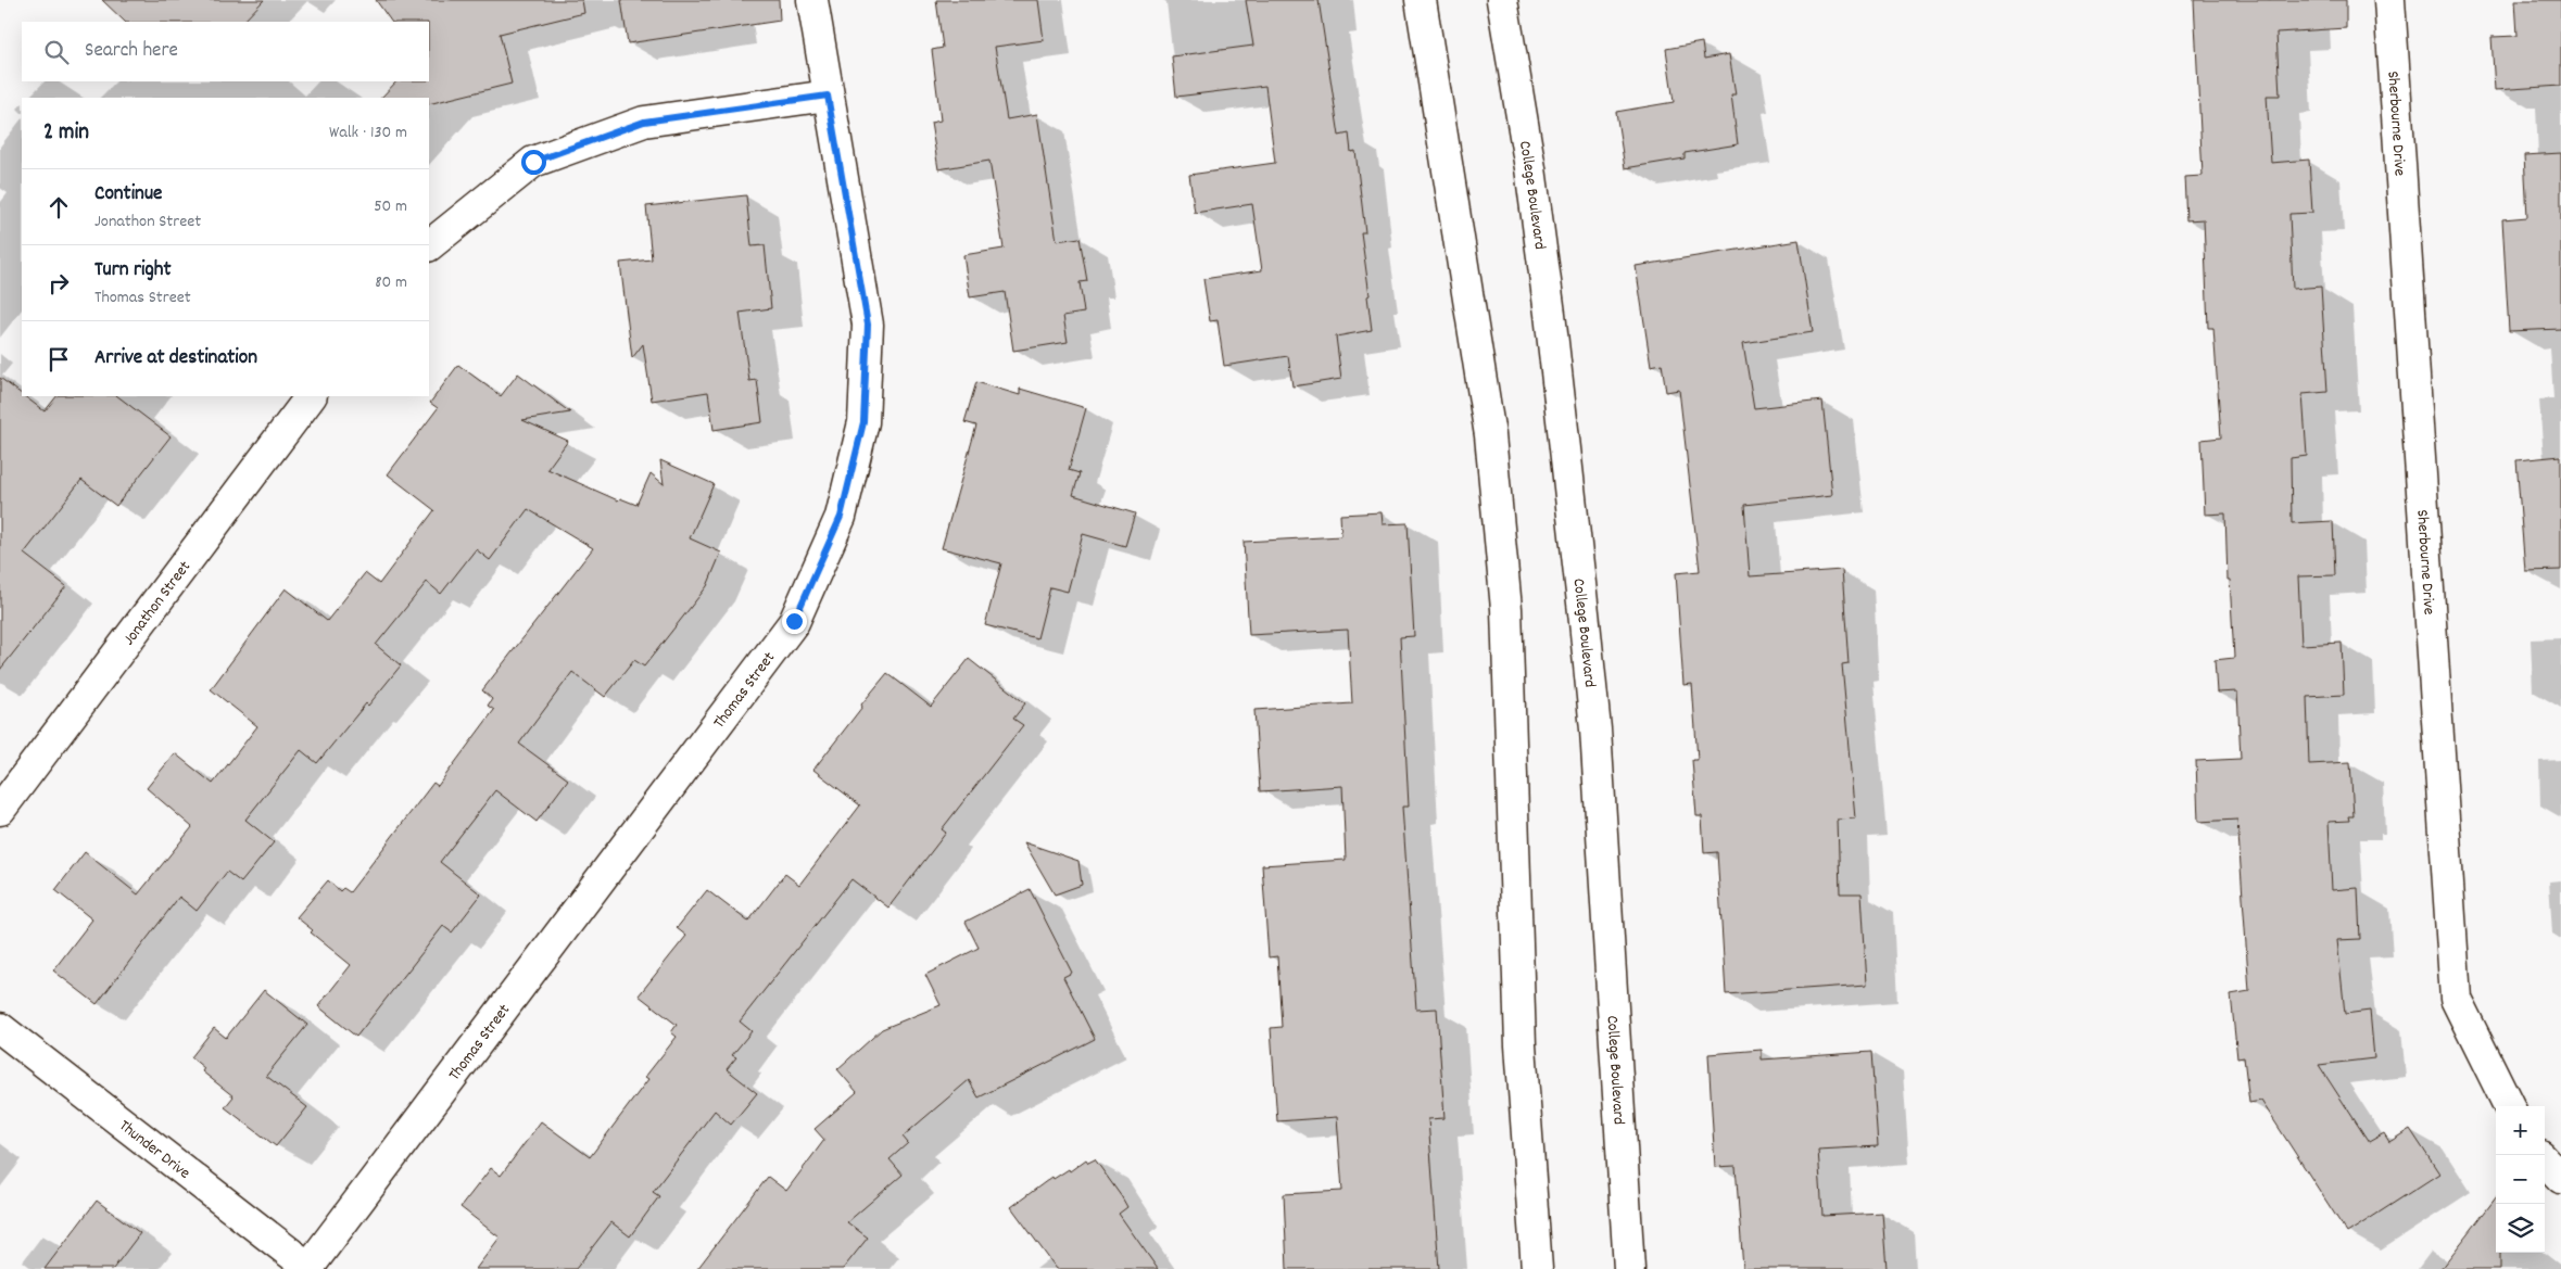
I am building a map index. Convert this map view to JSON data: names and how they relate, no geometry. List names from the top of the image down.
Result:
{
  "streets": {
    "street": [
      "Sherbourne Drive",
      "College Boulevard",
      "Jonathon Street",
      "Thomas Street",
      "Thunder Drive"
    ]
  },
  "crossings": [
    ["Thomas Street", "Thunder Drive"]
  ],
  "page": {
    "search": "Search here",
    "heading": ["2 min", "Walk · 130 m"],
    "list": [
      ["Continue", "Jonathon Street", "50 m"],
      ["Turn right", "Thomas Street", "80 m"],
      "Arrive at destination"
    ],
    "map_buttons": ["+", "−"]
  }
}
